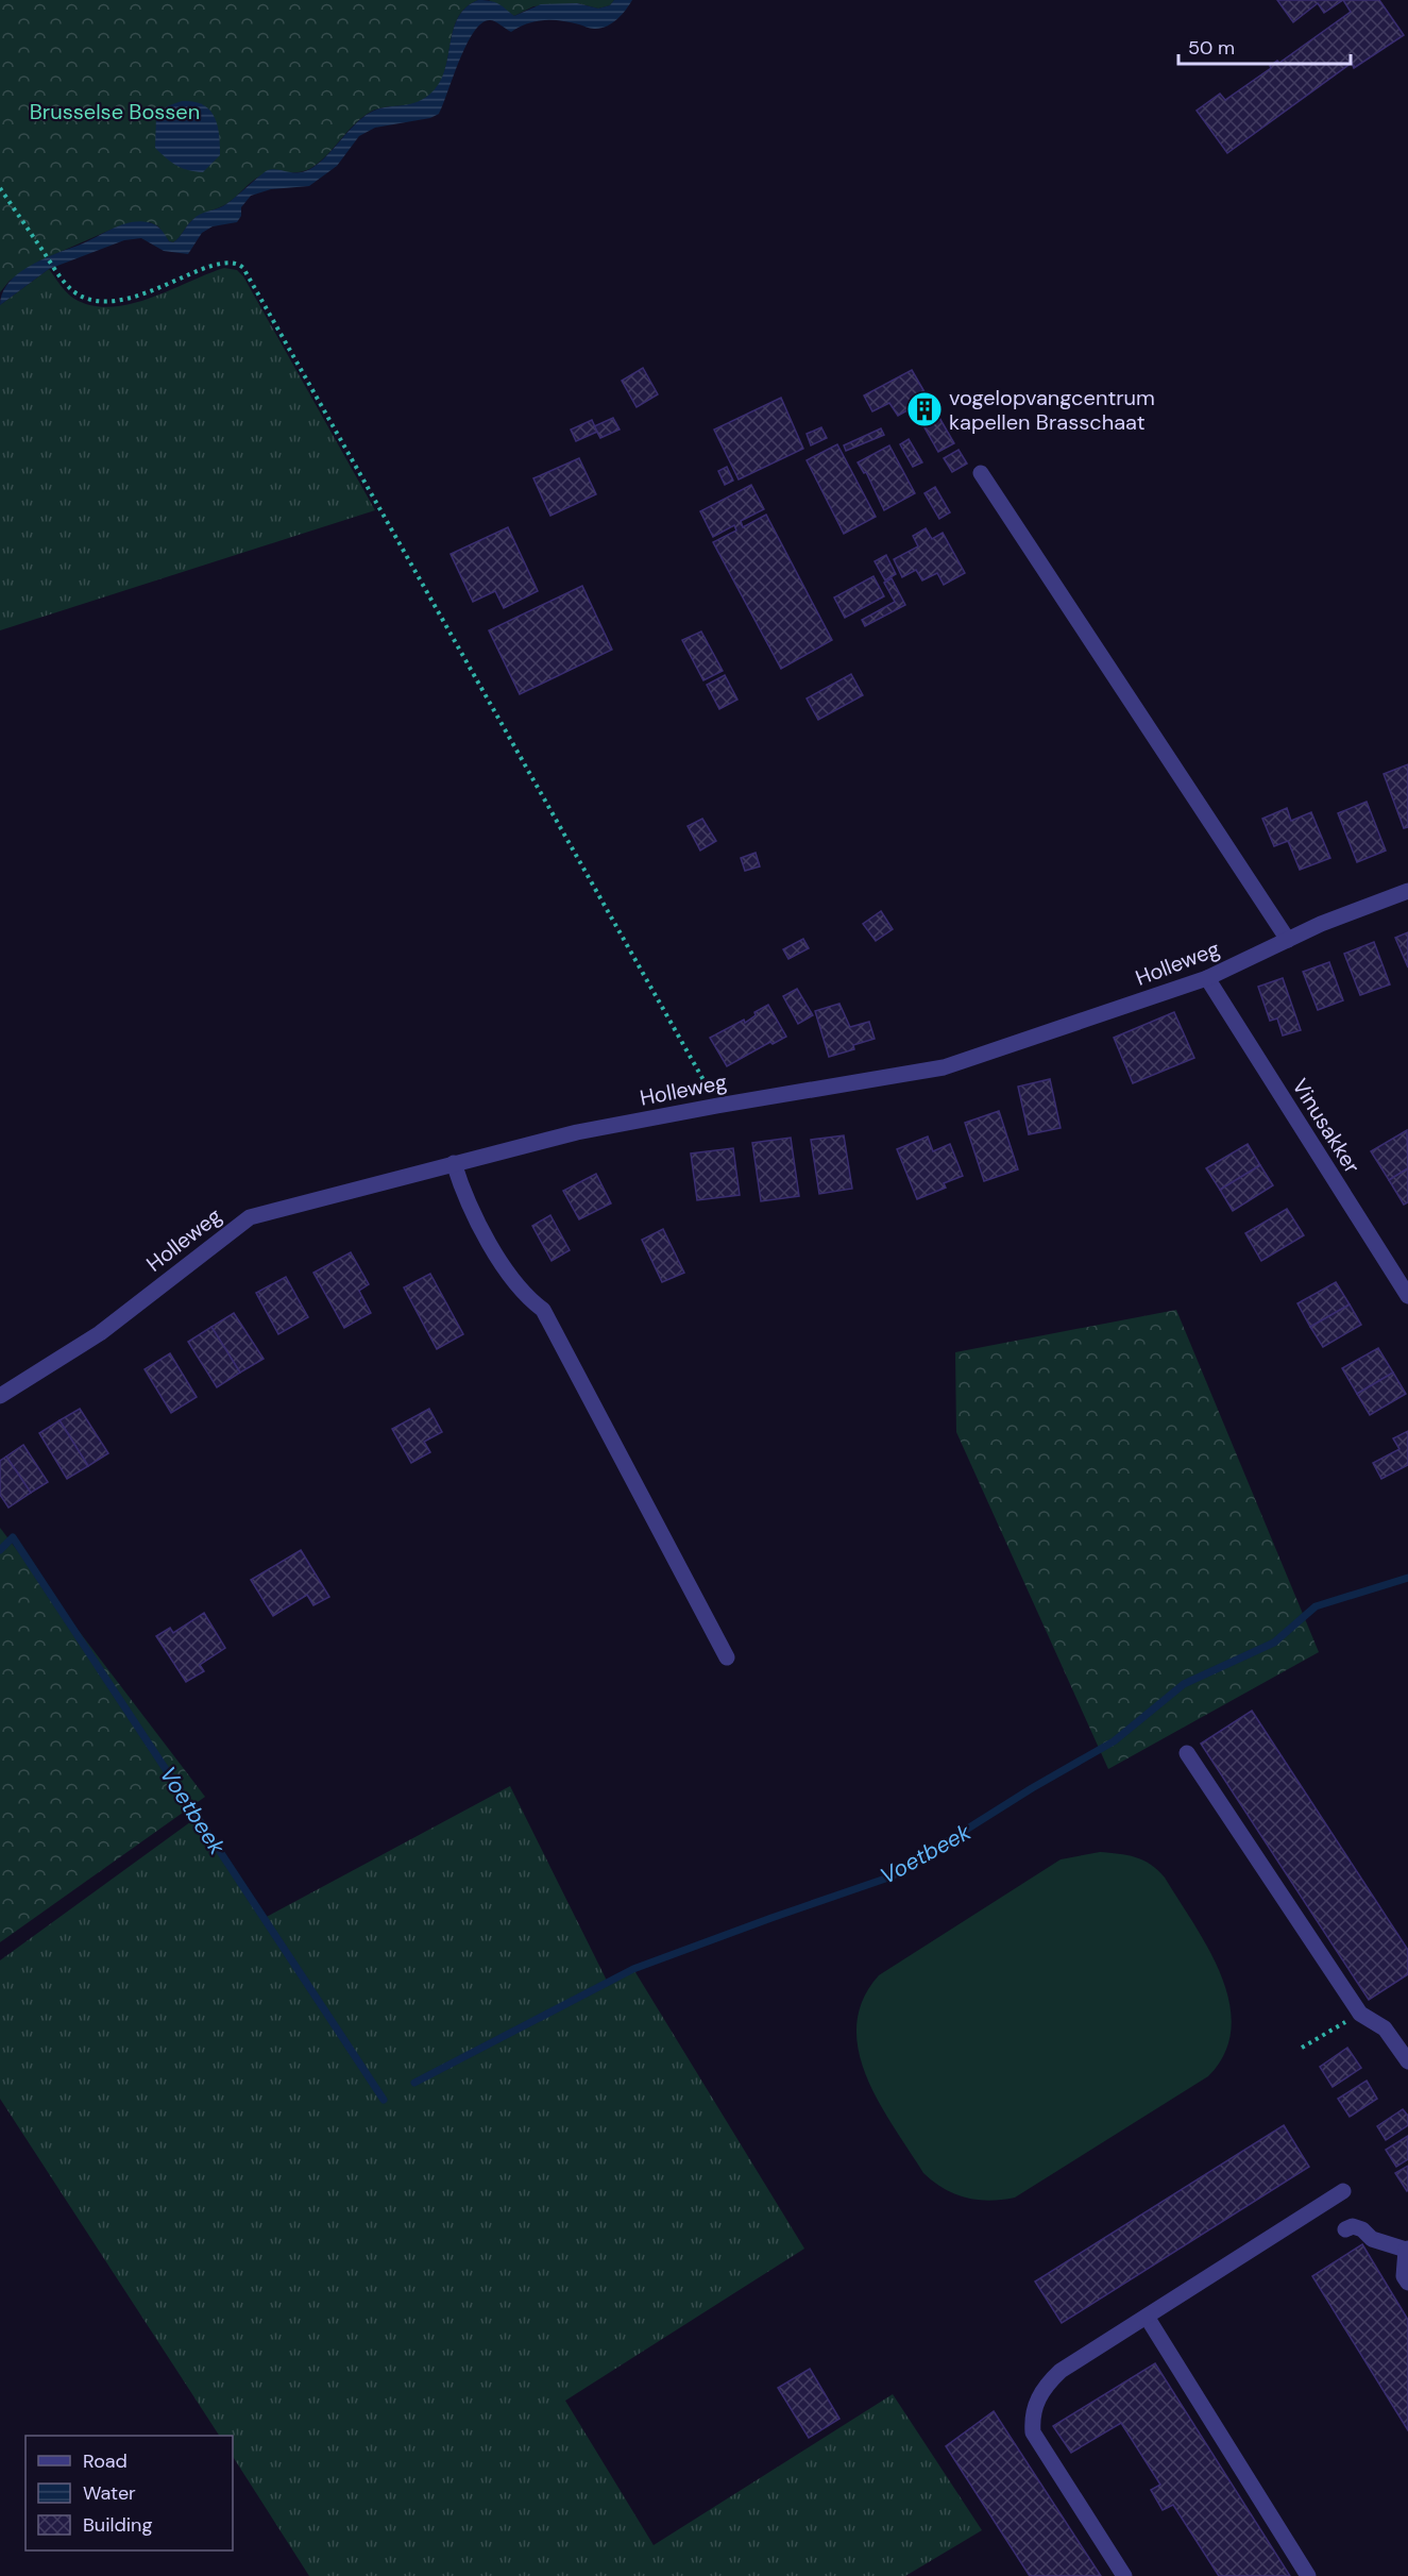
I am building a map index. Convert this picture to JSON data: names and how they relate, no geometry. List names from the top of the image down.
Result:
{
  "streets": {
    "street": ["Holleweg", "Vinusakker"]
  },
  "crossings": [
    ["Holleweg", "Vinusakker"]
  ],
  "water": ["Voetbeek"],
  "parks": ["Brusselse Bossen"],
  "places": {
    "building": ["vogelopvangcentrum kapellen Brasschaat"]
  },
  "legend": ["Road", "Water", "Building"],
  "scale_bar": "50 m"
}
